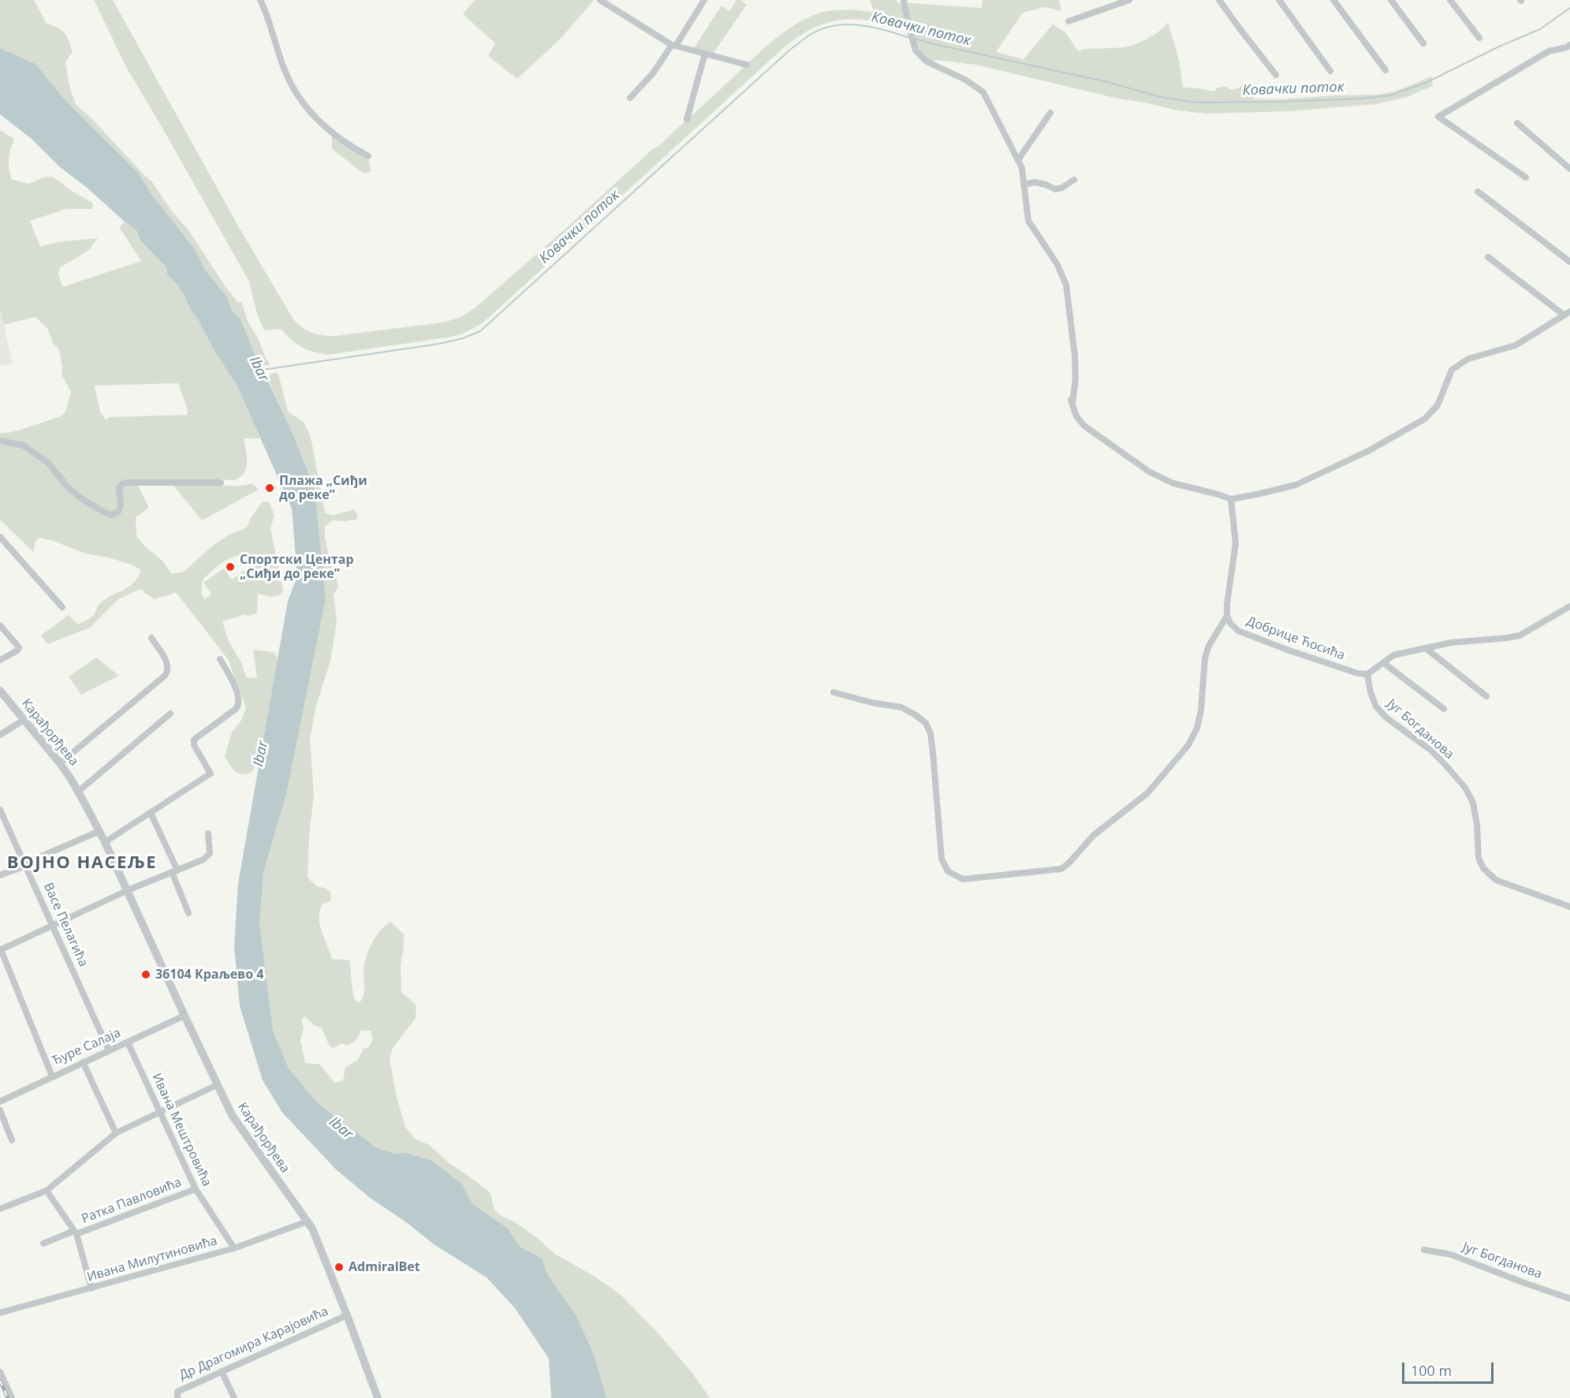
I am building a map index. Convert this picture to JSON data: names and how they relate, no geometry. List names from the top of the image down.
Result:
{
  "streets": {
    "street": [
      "Добрице Ћосића",
      "Југ Богданова",
      "Карађорђева",
      "Васе Пелагића",
      "Ђуре Салаја",
      "Ивана Мештровића",
      "Ратка Павловића",
      "Ивана Милутиновића",
      "Др Драгомира Карајовића"
    ]
  },
  "crossings": [
    ["Добрице Ћосића", "Југ Богданова"],
    ["Карађорђева", "Ђуре Салаја"],
    ["Карађорђева", "Ивана Милутиновића"],
    ["Карађорђева", "Др Драгомира Карајовића"],
    ["Васе Пелагића", "Ђуре Салаја"],
    ["Ђуре Салаја", "Ивана Мештровића"],
    ["Ивана Мештровића", "Ратка Павловића"],
    ["Ивана Мештровића", "Ивана Милутиновића"]
  ],
  "districts": ["ВОЈНО НАСЕЉЕ"],
  "water": ["Ковачки поток", "Ibar"],
  "places": [
    "Плажа „Сиђи до реке”",
    "Спортски Центар „Сиђи до реке”",
    "36104 Краљево 4",
    "AdmiralBet"
  ],
  "scale_bar": "100 m"
}
